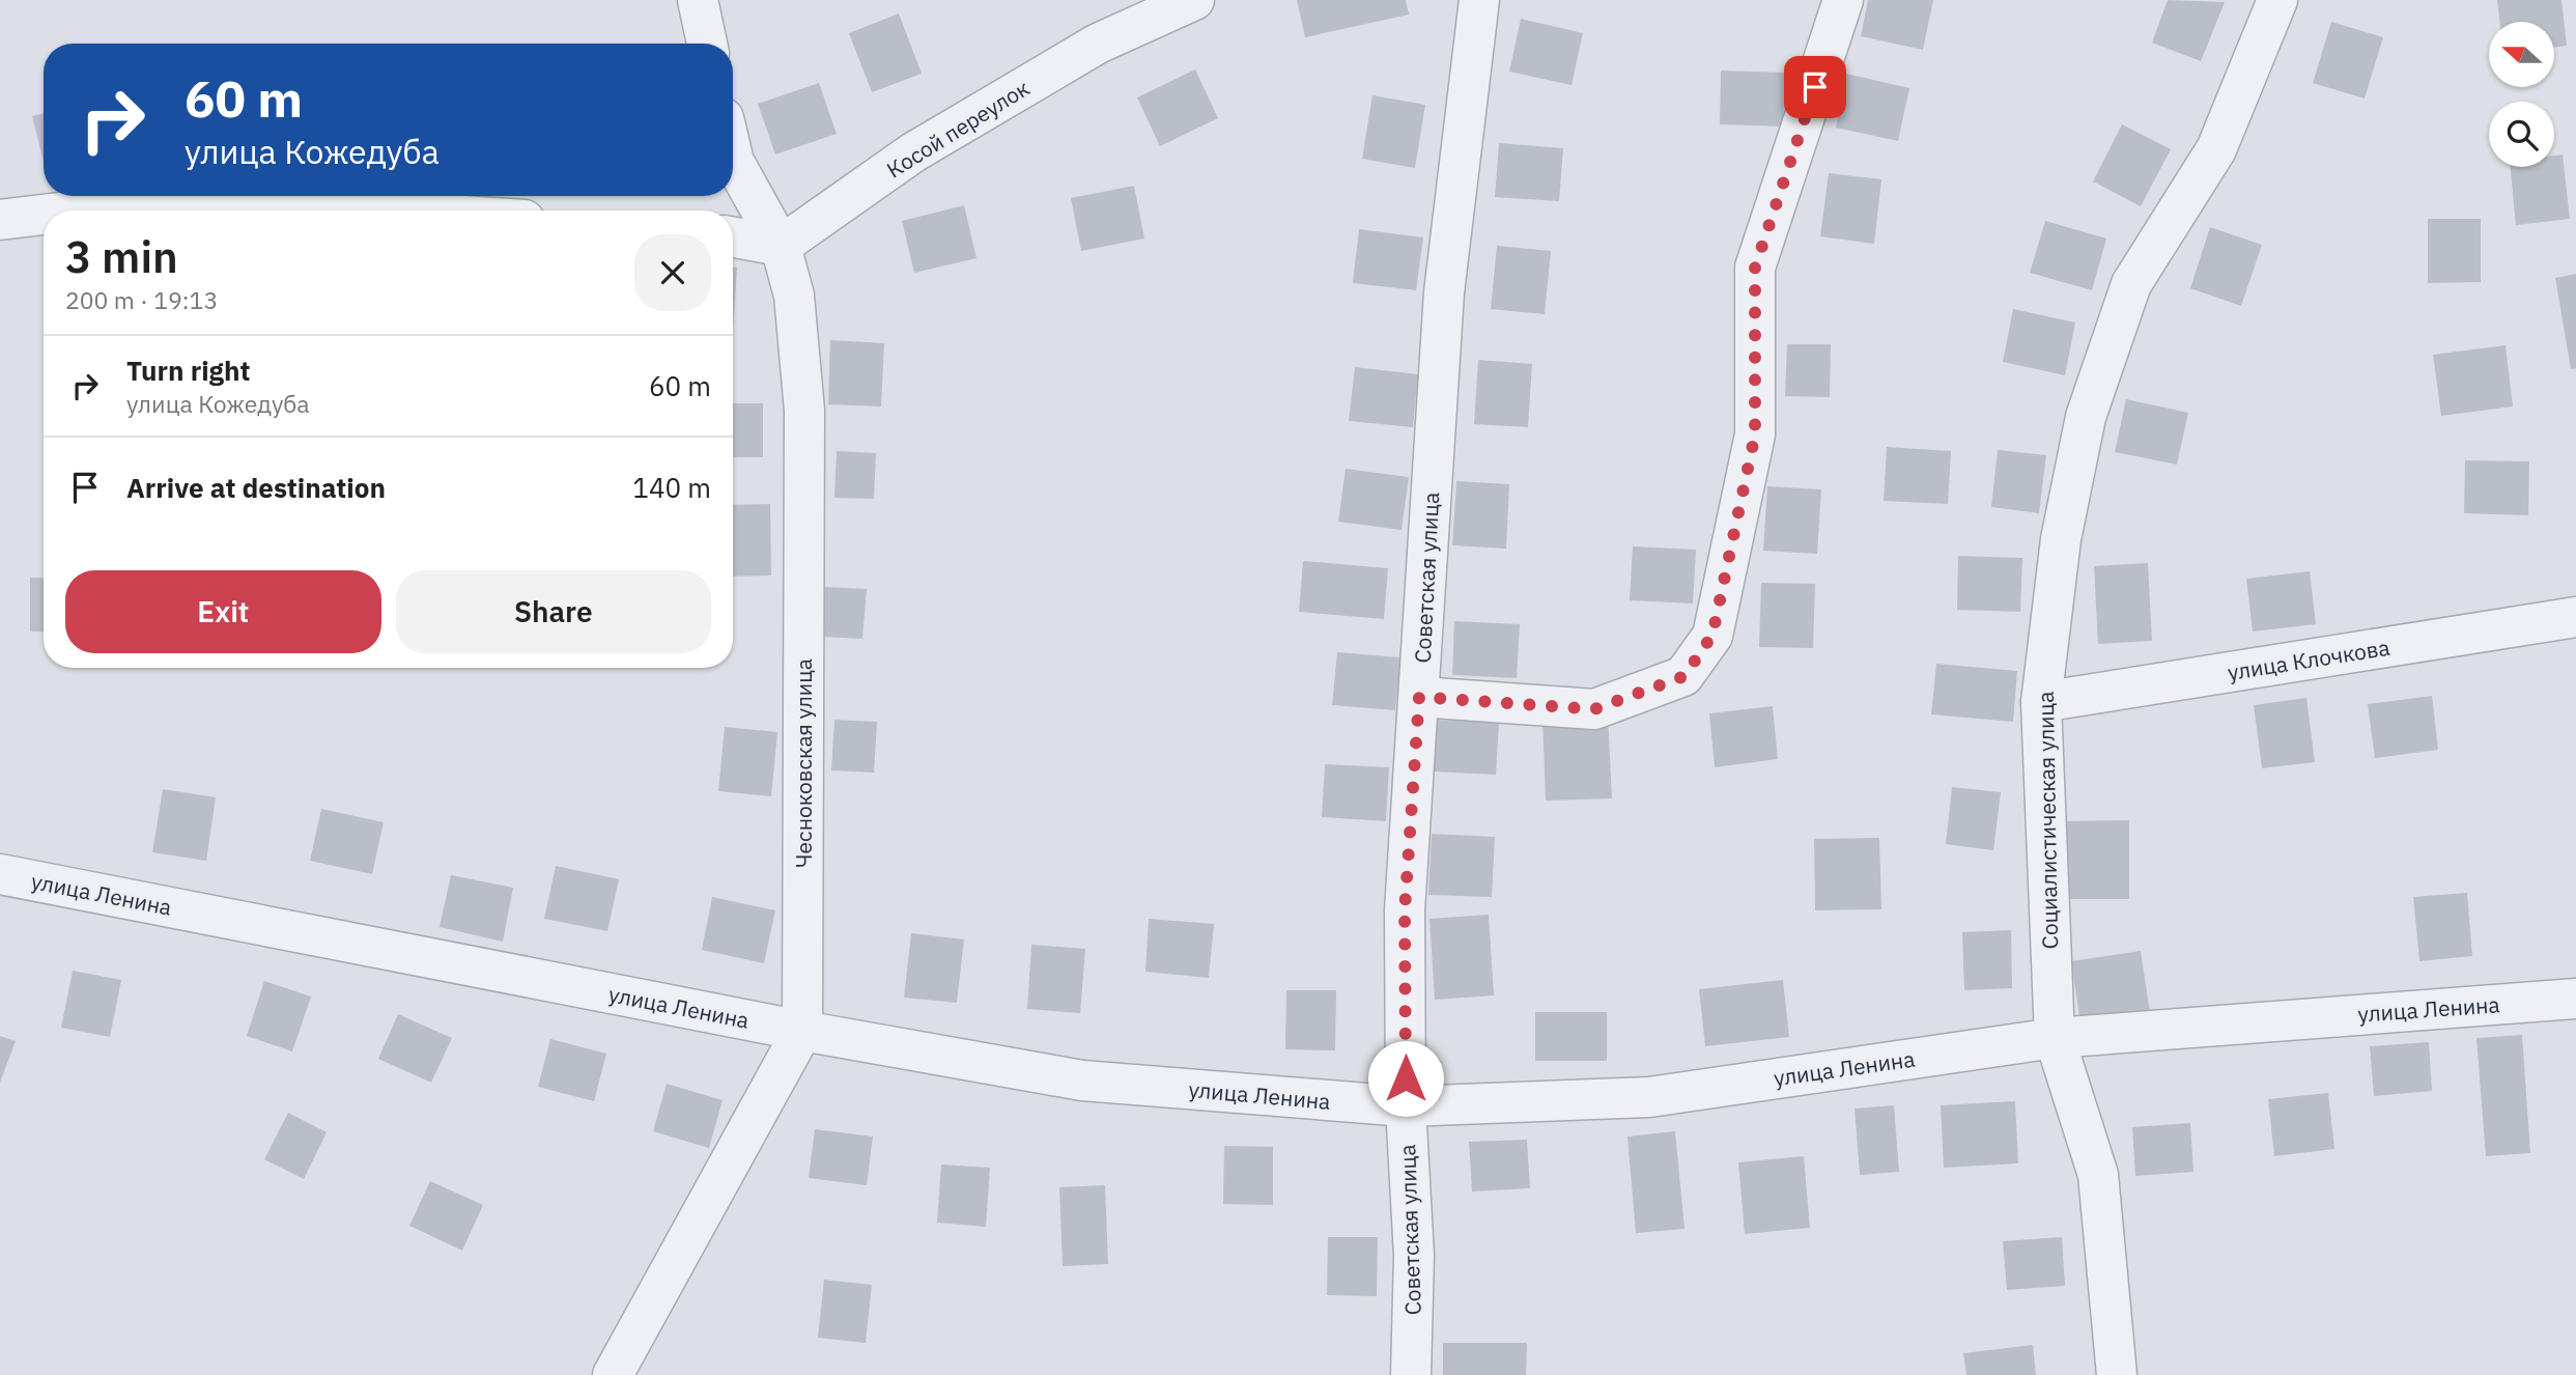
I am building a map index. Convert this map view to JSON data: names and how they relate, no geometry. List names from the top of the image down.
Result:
{
  "streets": {
    "street": [
      "Косой переулок",
      "Советская улица",
      "улица Клочкова",
      "Чесноковская улица",
      "Социалистическая улица",
      "улица Ленина"
    ]
  },
  "crossings": [
    ["Косой переулок", "Чесноковская улица"],
    ["Советская улица", "улица Ленина"],
    ["улица Клочкова", "Социалистическая улица"],
    ["Чесноковская улица", "улица Ленина"],
    ["Социалистическая улица", "улица Ленина"]
  ],
  "north": "left",
  "page": {
    "turn": ["60 m", "улица Кожедуба"],
    "heading": ["3 min", "200 m · 19:13"],
    "list": [
      {
        "name": "Turn right",
        "note": "улица Кожедуба",
        "value": "60 m"
      },
      {
        "name": "Arrive at destination",
        "value": "140 m"
      }
    ],
    "buttons": ["Exit", "Share"]
  }
}
